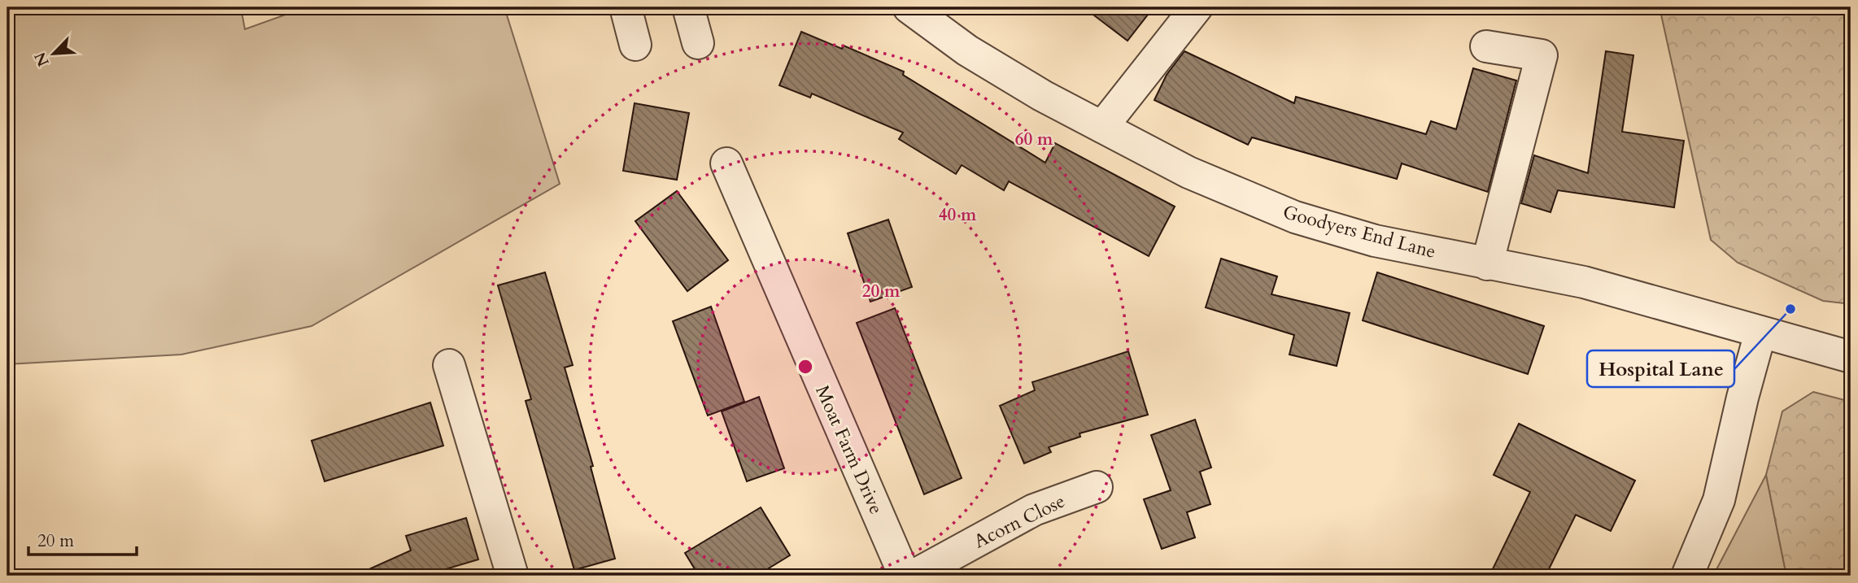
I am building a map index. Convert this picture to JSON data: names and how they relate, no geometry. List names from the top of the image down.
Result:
{
  "streets": {
    "street": ["Goodyers End Lane", "Moat Farm Drive", "Acorn Close"]
  },
  "places": ["Hospital Lane"],
  "scale_bar": "20 m",
  "north": "bottom left",
  "rings": ["60 m", "40 m", "20 m"]
}
